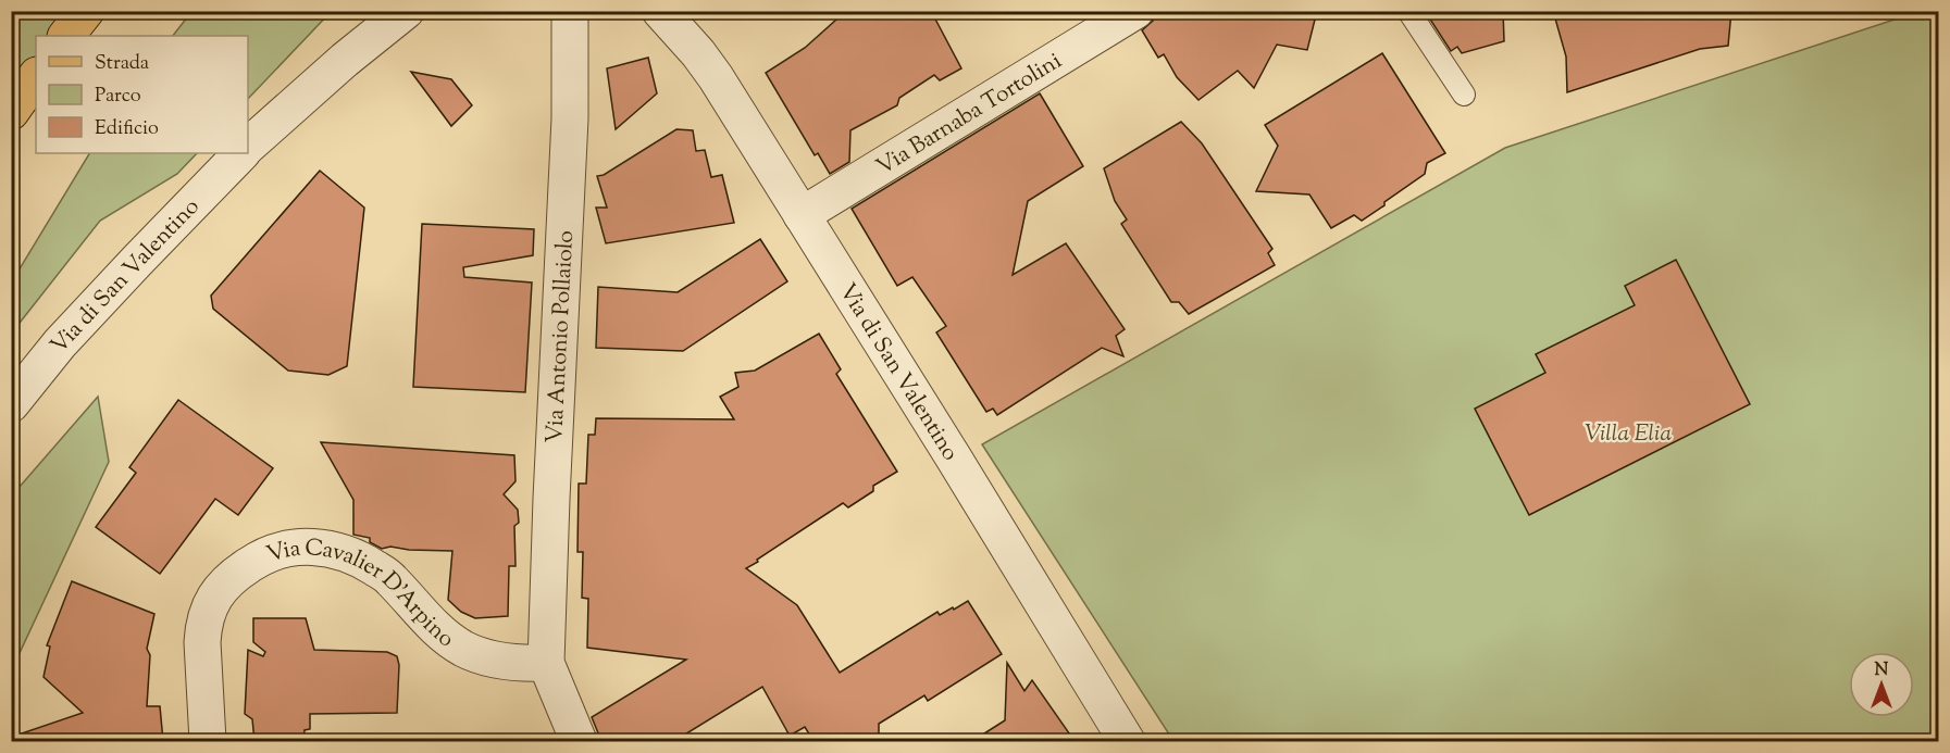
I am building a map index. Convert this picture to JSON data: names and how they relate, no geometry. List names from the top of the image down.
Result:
{
  "streets": {
    "street": [
      "Via Barnaba Tortolini",
      "Via di San Valentino",
      "Via Antonio Pollaiolo",
      "Via Cavalier D'Arpino"
    ]
  },
  "crossings": [
    ["Via Barnaba Tortolini", "Via di San Valentino"],
    ["Via Antonio Pollaiolo", "Via Cavalier D'Arpino"]
  ],
  "parks": ["Villa Elia"],
  "legend": ["Strada", "Parco", "Edificio"],
  "north": "top"
}
